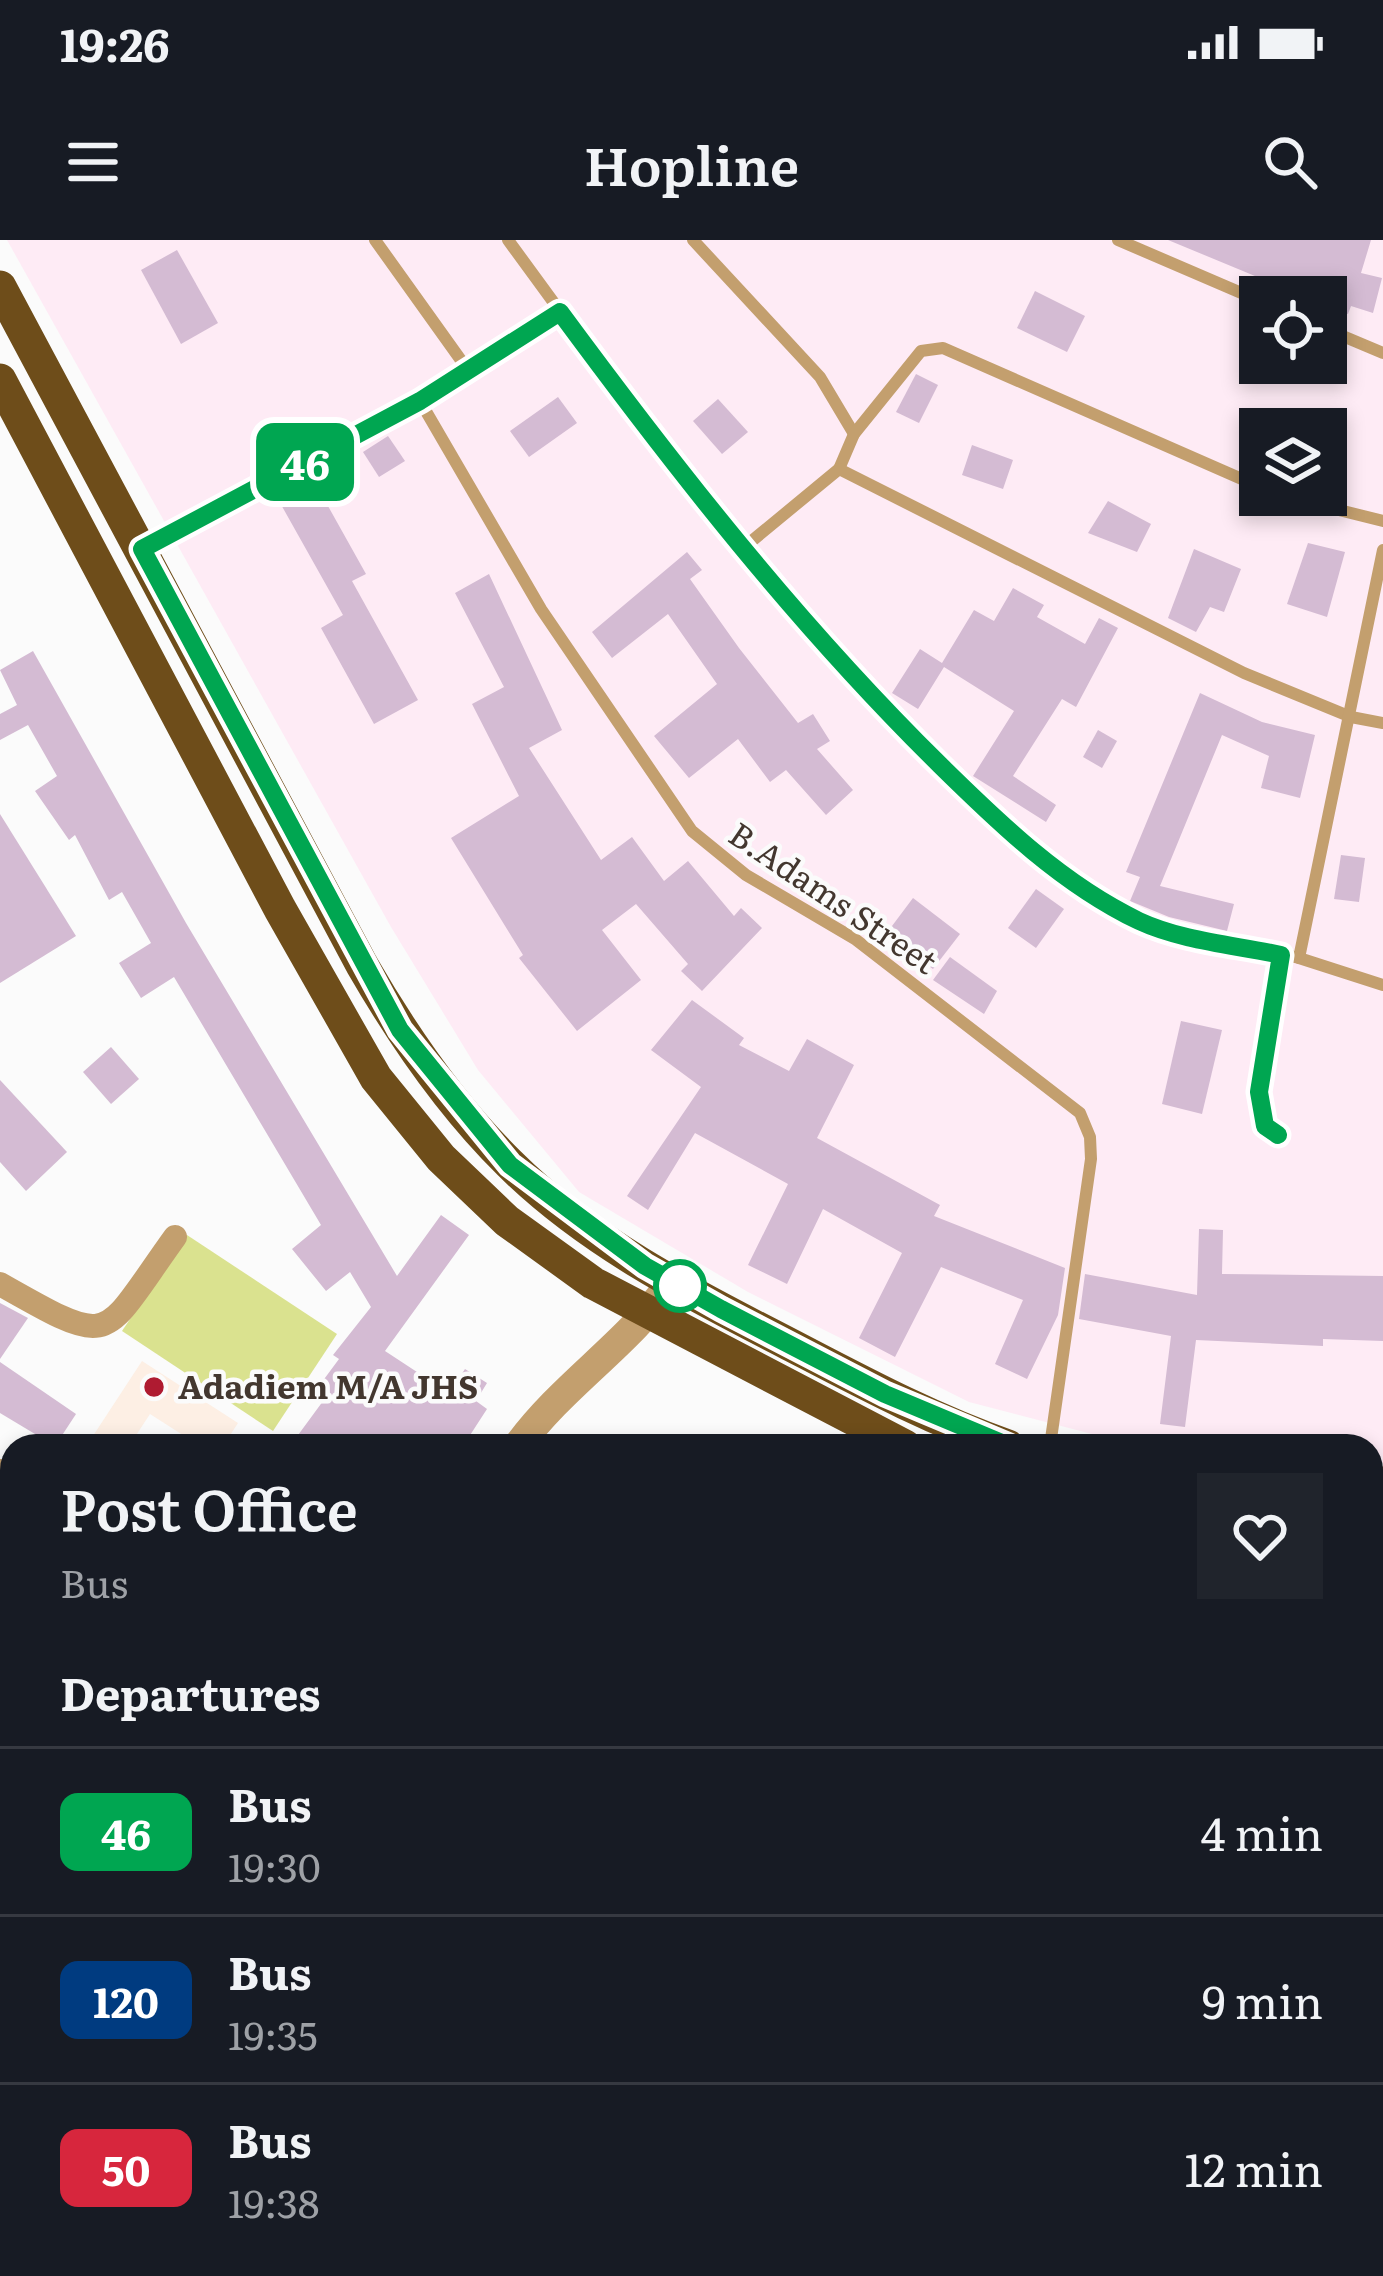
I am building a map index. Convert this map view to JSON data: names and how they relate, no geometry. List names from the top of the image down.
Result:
{
  "streets": {
    "lane": ["B.Adams Street"]
  },
  "places": ["Adadiem M/A JHS"],
  "lines": ["bus line 46"],
  "page": {
    "status": "19:26",
    "header": "Hopline",
    "on_map": "46",
    "heading": [
      ["Post Office", "Bus"],
      "Departures"
    ],
    "list": [
      {
        "mark": "46",
        "name": "Bus",
        "note": "19:30",
        "value": "4 min"
      },
      {
        "mark": "120",
        "name": "Bus",
        "note": "19:35",
        "value": "9 min"
      },
      {
        "mark": "50",
        "name": "Bus",
        "note": "19:38",
        "value": "12 min"
      }
    ]
  }
}
